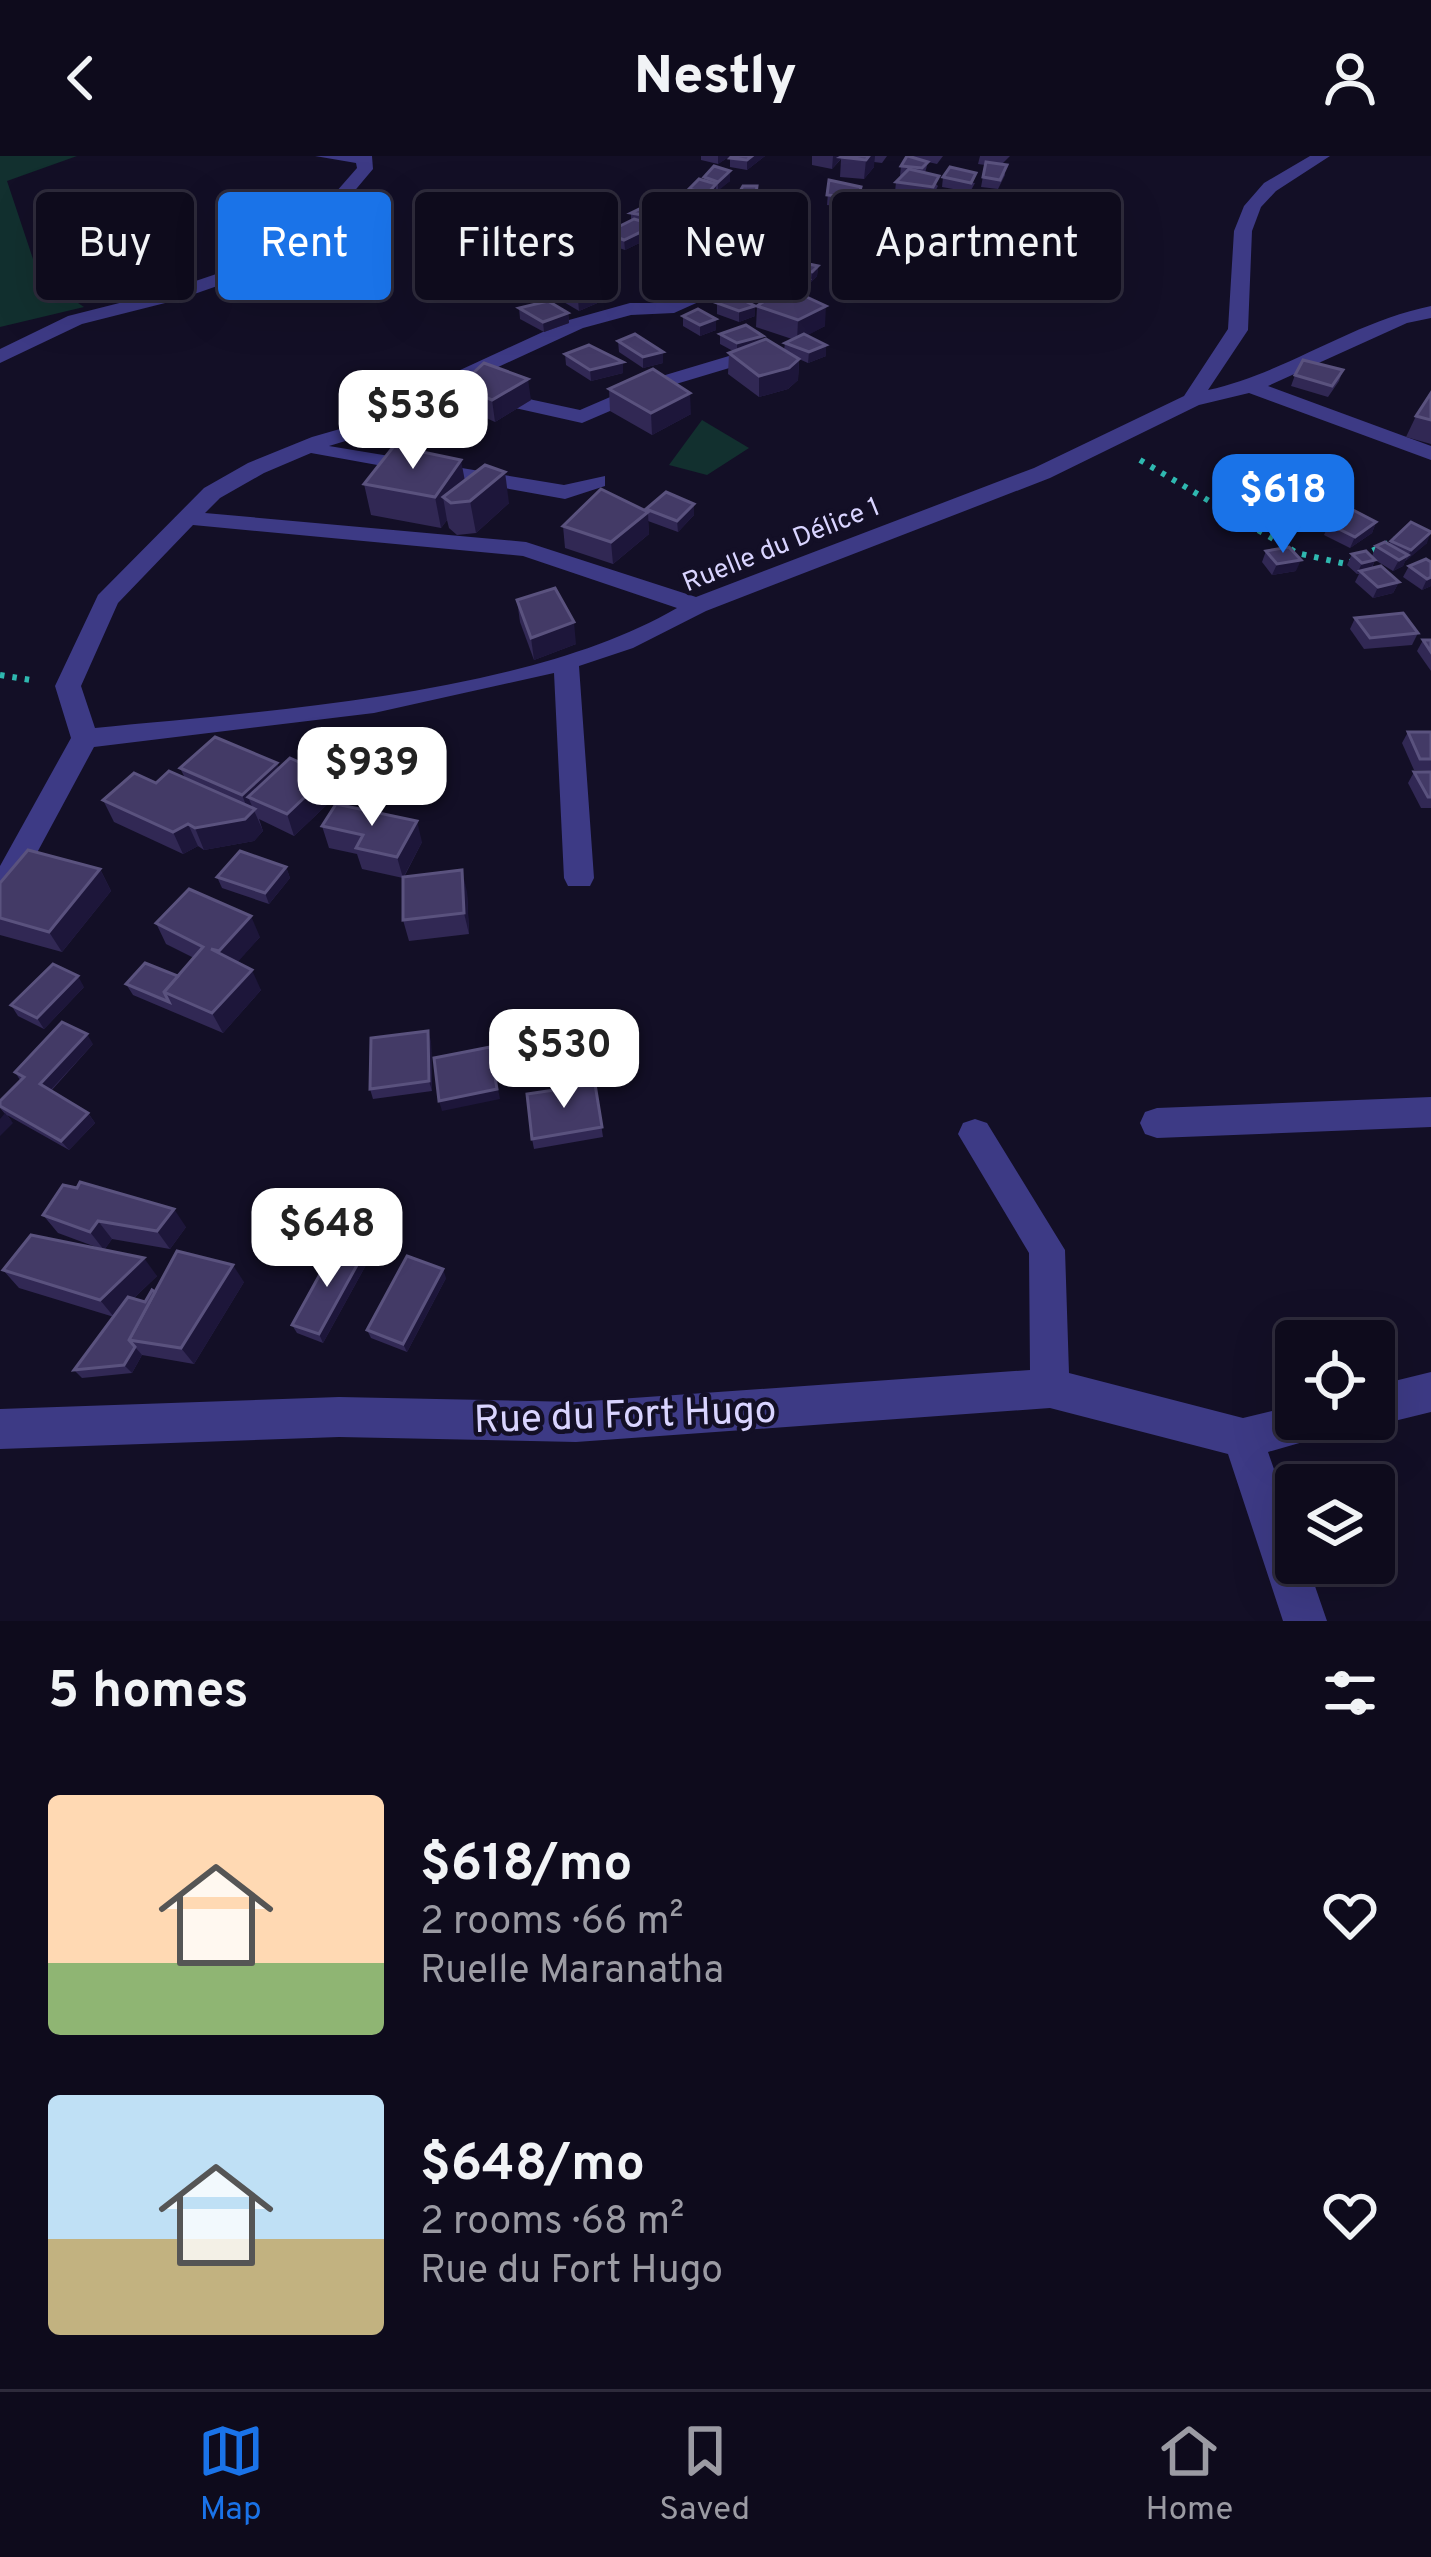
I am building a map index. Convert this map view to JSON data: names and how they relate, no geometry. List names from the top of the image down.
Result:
{
  "streets": {
    "street": ["Ruelle du Délice 1", "Rue du Fort Hugo"]
  },
  "page": {
    "header": "Nestly",
    "chip": [
      "Buy",
      "Rent",
      "Filters",
      "New",
      "Apartment"
    ],
    "price": [
      "$536",
      "$618",
      "$939",
      "$530",
      "$648"
    ],
    "heading": "5 homes",
    "list": [
      {
        "name": "$618/mo",
        "note": "2 rooms · 66 m² · Ruelle Maranatha"
      },
      {
        "name": "$648/mo",
        "note": "2 rooms · 68 m² · Rue du Fort Hugo"
      }
    ],
    "tabs": ["Map", "Saved", "Home"]
  }
}
